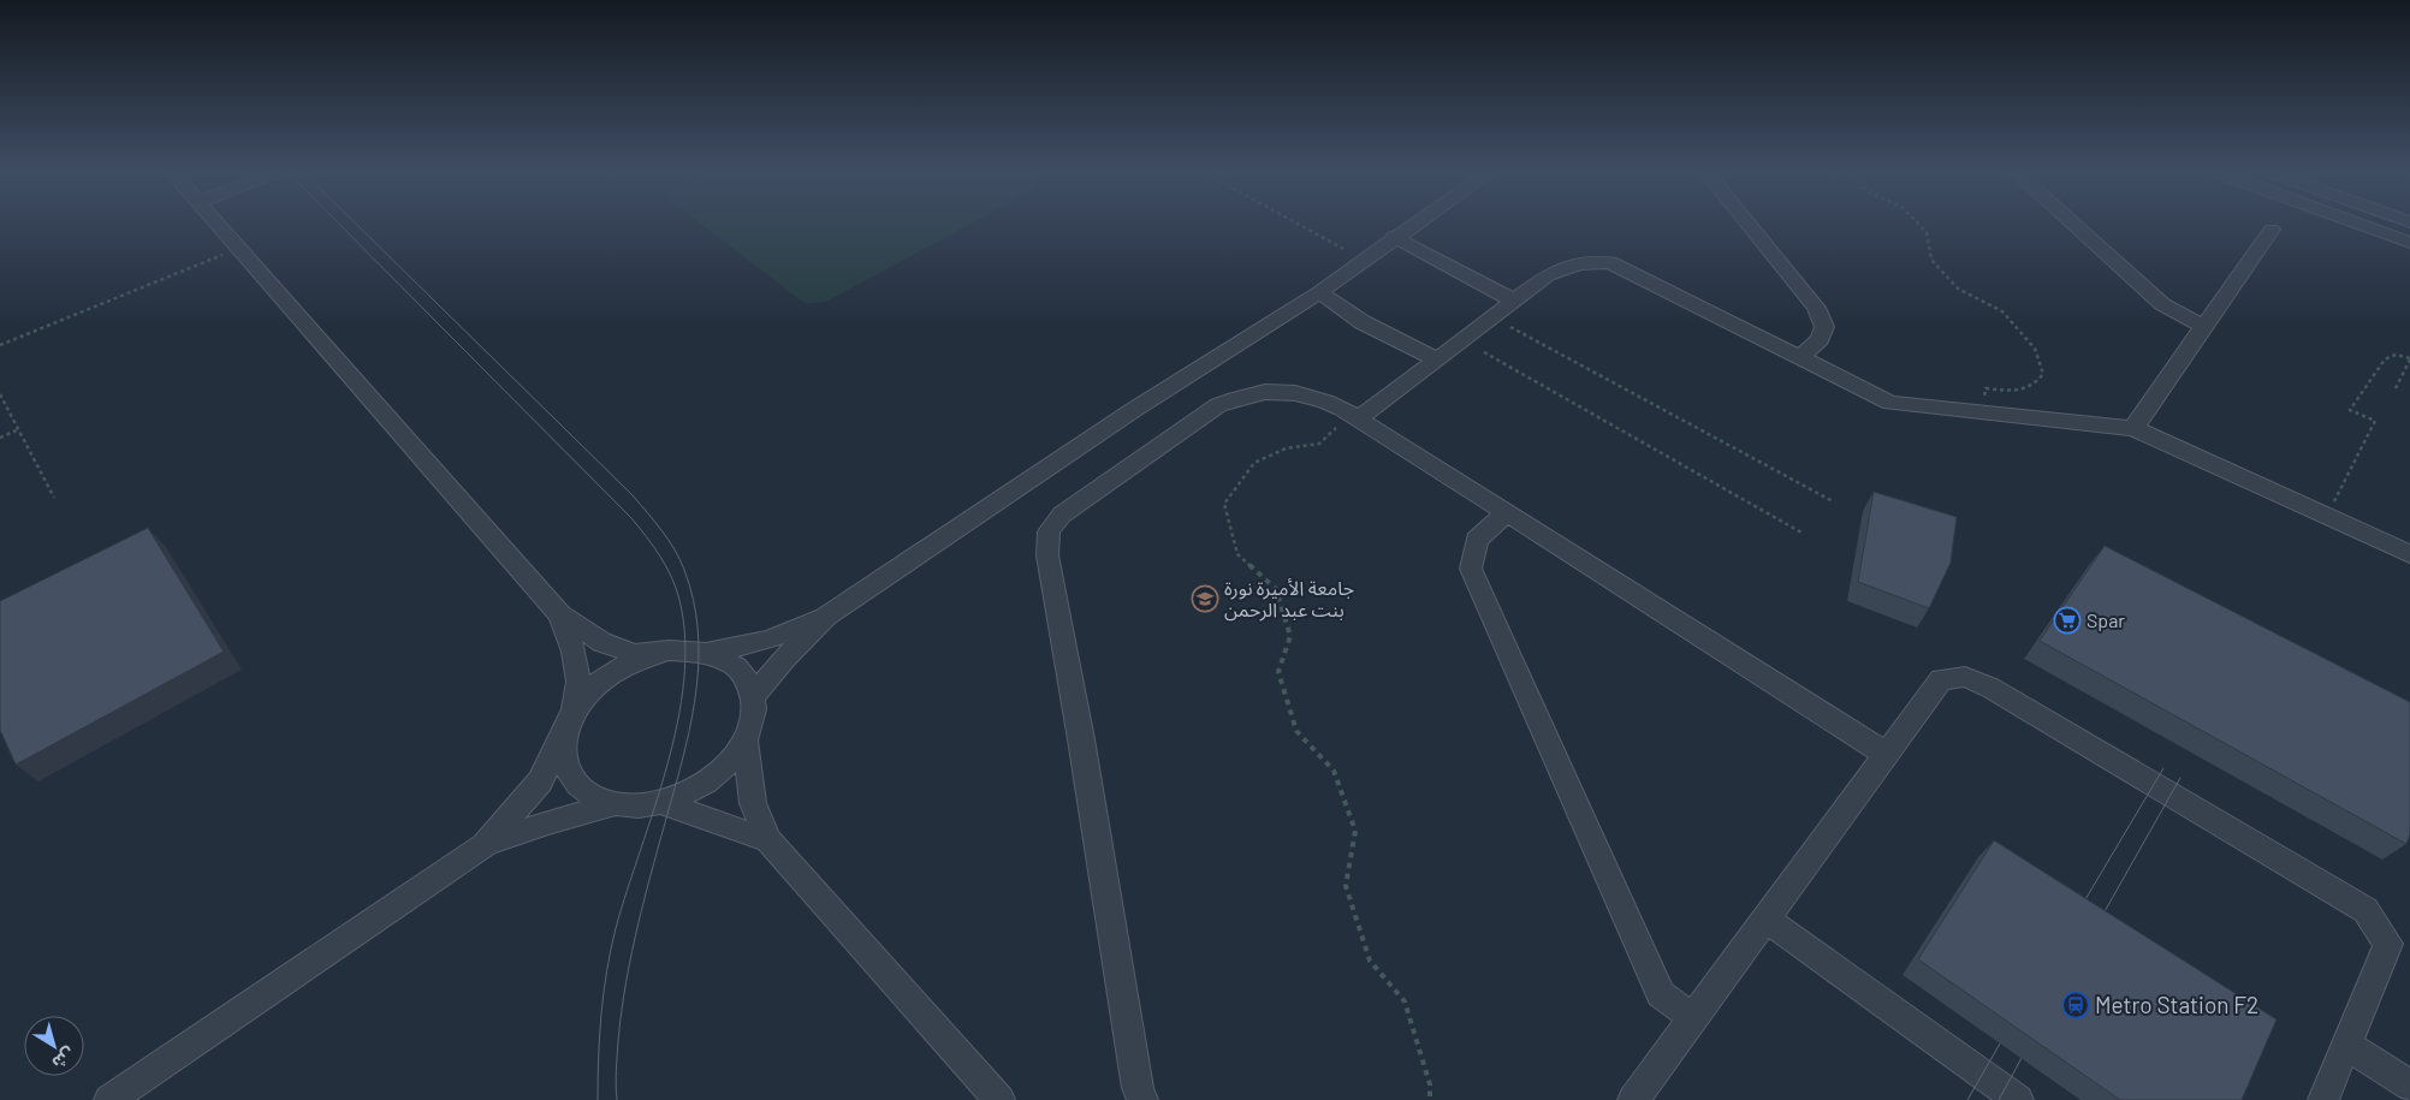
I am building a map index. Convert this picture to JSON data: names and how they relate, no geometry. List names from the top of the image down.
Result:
{
  "places": {
    "school or university": ["جامعة الأميرة نورة بنت عبد الرحمن"],
    "supermarket": ["Spar"],
    "station": ["Metro Station F2"]
  },
  "north": "bottom right"
}
